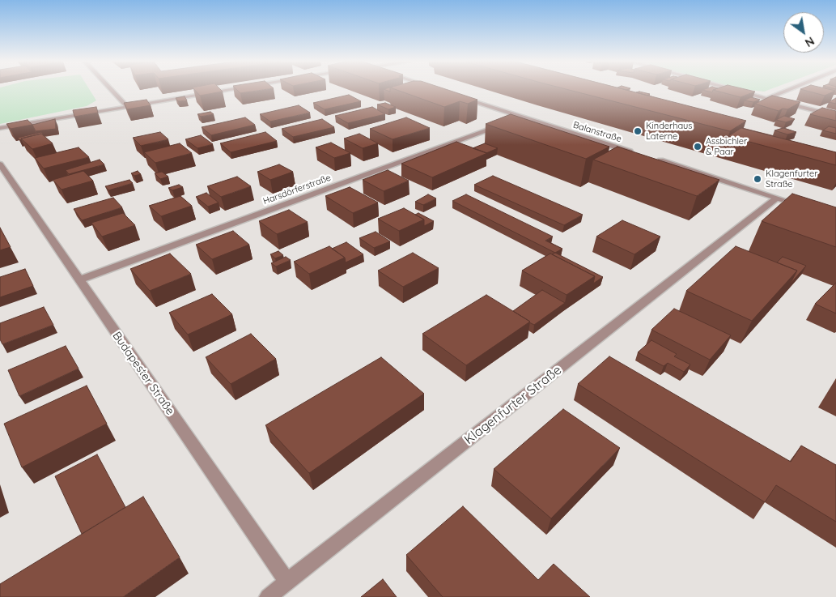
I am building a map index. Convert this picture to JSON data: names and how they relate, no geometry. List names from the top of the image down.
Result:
{
  "streets": {
    "street": [
      "Balanstraße",
      "Harsdörferstraße",
      "Budapester Straße",
      "Klagenfurter Straße"
    ]
  },
  "crossings": [
    ["Balanstraße", "Harsdörferstraße"],
    ["Harsdörferstraße", "Budapester Straße"],
    ["Budapester Straße", "Klagenfurter Straße"]
  ],
  "places": ["Kinderhaus Laterne", "Assbichler & Paar", "Klagenfurter Straße"],
  "north": "bottom right"
}
